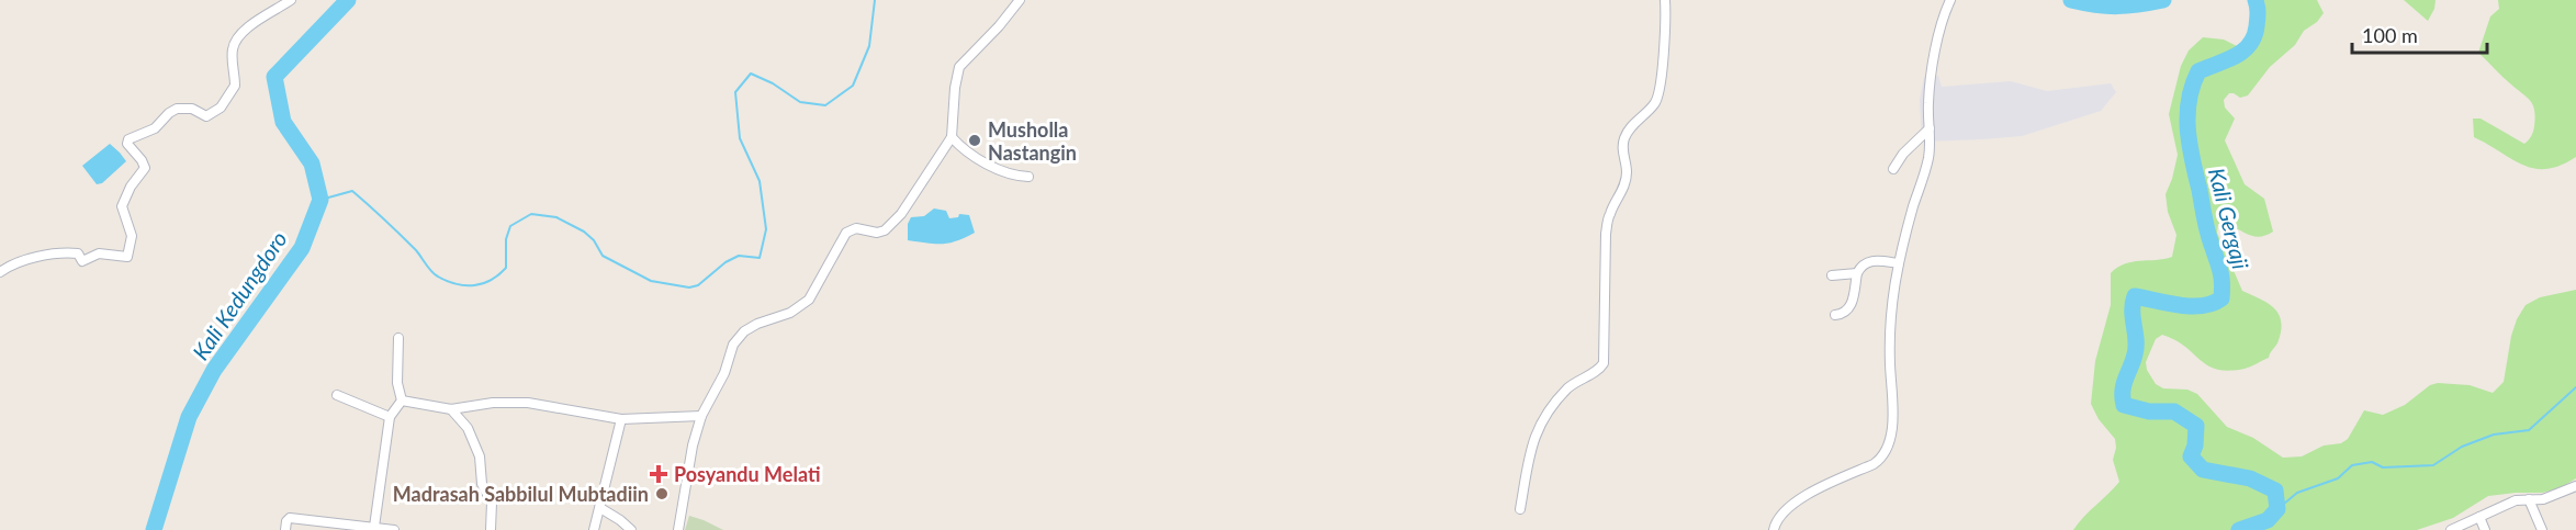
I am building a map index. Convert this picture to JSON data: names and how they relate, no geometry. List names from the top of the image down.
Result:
{
  "water": ["Kali Gergaji", "Kali Kedungdoro"],
  "places": {
    "other": ["Musholla Nastangin", "Madrasah Sabbilul Mubtadiin"],
    "health": ["Posyandu Melati"]
  },
  "scale_bar": "100 m"
}
